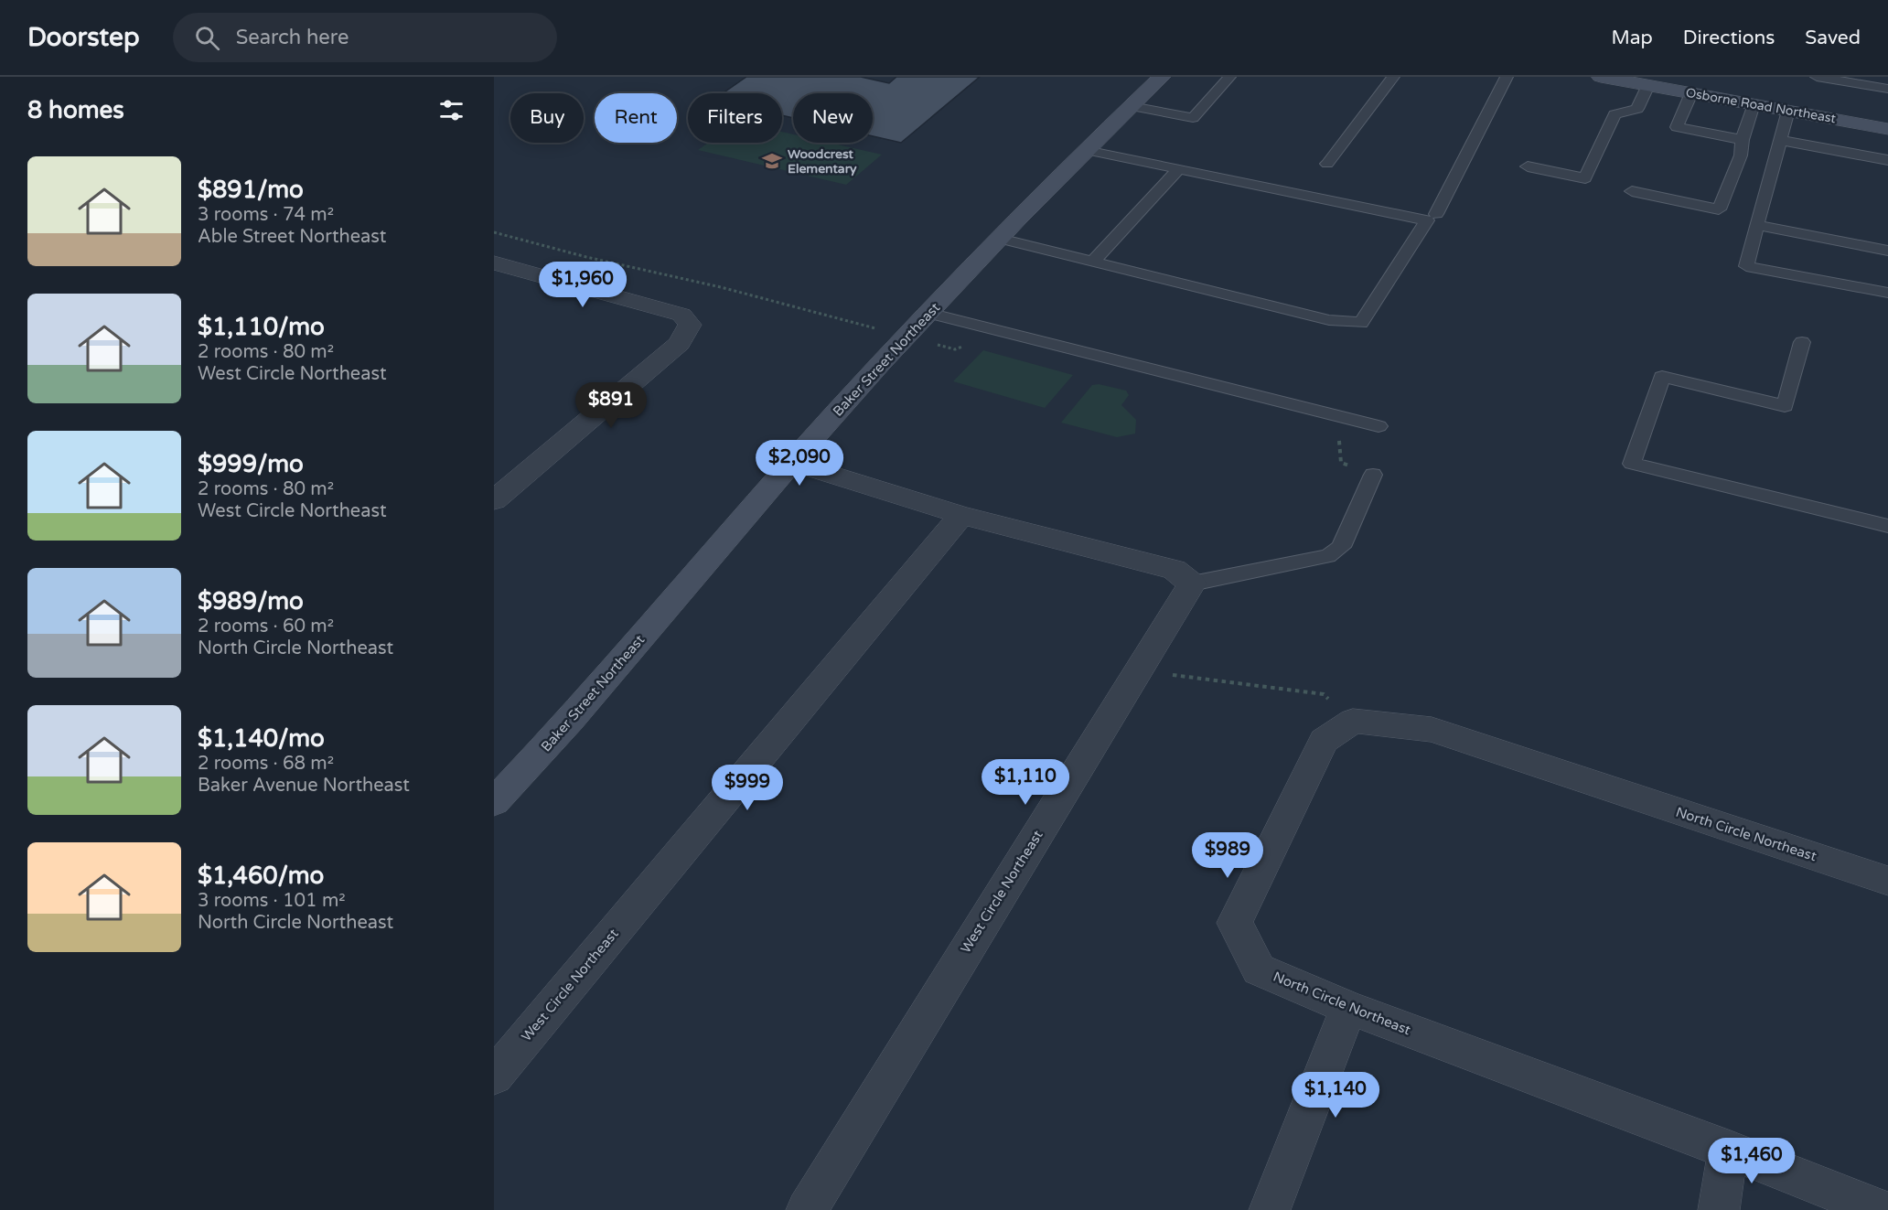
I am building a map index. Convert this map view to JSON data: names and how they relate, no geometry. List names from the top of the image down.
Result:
{
  "streets": {
    "street": [
      "Osborne Road Northeast",
      "Baker Street Northeast",
      "North Circle Northeast",
      "West Circle Northeast"
    ]
  },
  "places": {
    "school or university": ["Woodcrest Elementary"]
  },
  "page": {
    "header": "Doorstep",
    "search": "Search here",
    "nav": ["Map", "Directions", "Saved"],
    "heading": "8 homes",
    "chip": [
      "Buy",
      "Rent",
      "Filters",
      "New"
    ],
    "list": [
      {
        "name": "$891/mo",
        "note": "3 rooms · 74 m² · Able Street Northeast"
      },
      {
        "name": "$1,110/mo",
        "note": "2 rooms · 80 m² · West Circle Northeast"
      },
      {
        "name": "$999/mo",
        "note": "2 rooms · 80 m² · West Circle Northeast"
      },
      {
        "name": "$989/mo",
        "note": "2 rooms · 60 m² · North Circle Northeast"
      },
      {
        "name": "$1,140/mo",
        "note": "2 rooms · 68 m² · Baker Avenue Northeast"
      },
      {
        "name": "$1,460/mo",
        "note": "3 rooms · 101 m² · North Circle Northeast"
      }
    ],
    "price": [
      "$1,960",
      "$891",
      "$2,090",
      "$1,110",
      "$999",
      "$989",
      "$1,140",
      "$1,460"
    ]
  }
}
